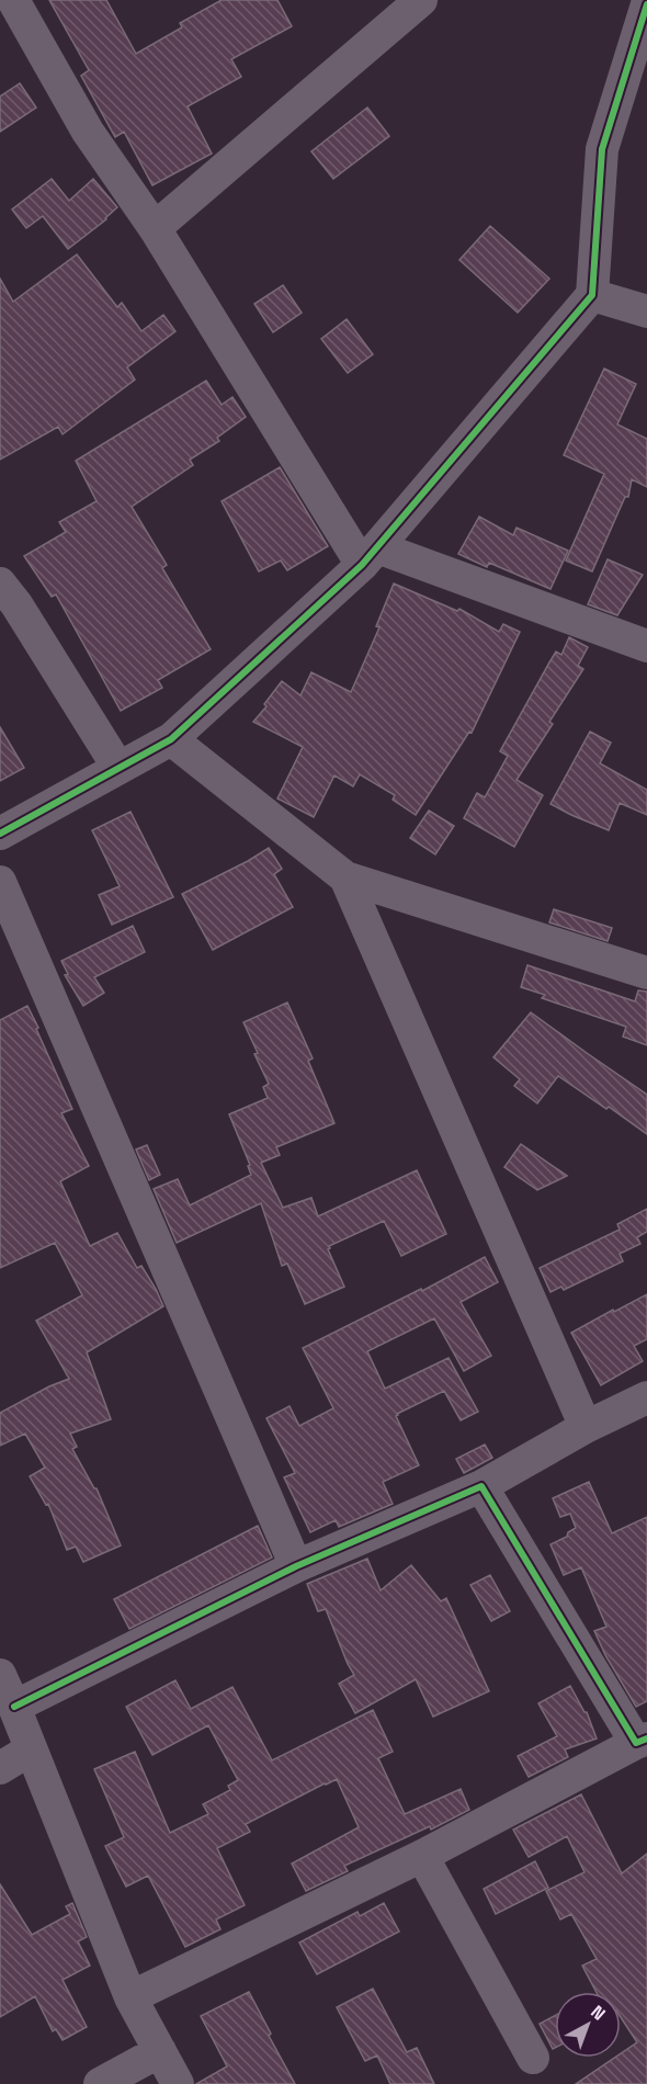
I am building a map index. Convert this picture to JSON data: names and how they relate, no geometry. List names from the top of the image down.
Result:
{
  "north": "top right"
}
